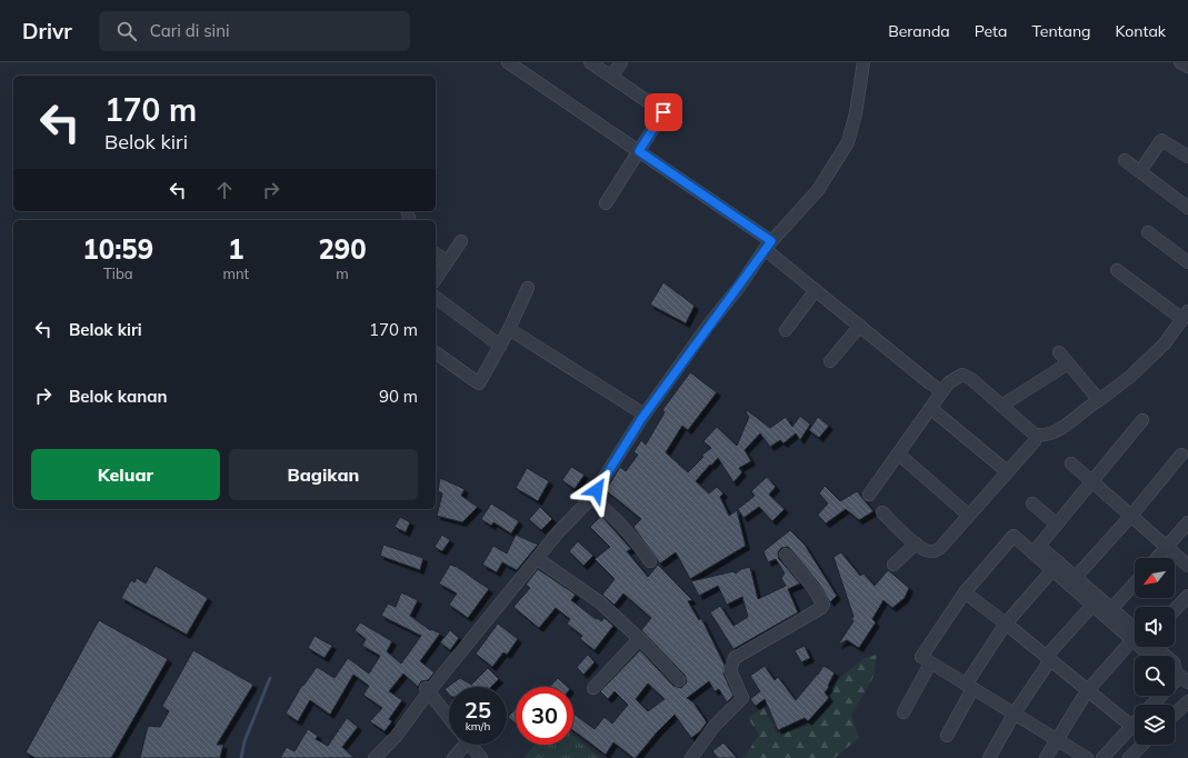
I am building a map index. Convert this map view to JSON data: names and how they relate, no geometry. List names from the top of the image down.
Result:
{
  "north": "bottom left",
  "page": {
    "header": "Drivr",
    "search": "Cari di sini",
    "nav": [
      "Beranda",
      "Peta",
      "Tentang",
      "Kontak"
    ],
    "turn": ["170 m", "Belok kiri"],
    "eta": [
      "10:59",
      "Tiba",
      "1",
      "mnt",
      "290",
      "m"
    ],
    "list": [
      {
        "name": "Belok kiri",
        "value": "170 m"
      },
      {
        "name": "Belok kanan",
        "value": "90 m"
      }
    ],
    "buttons": ["Keluar", "Bagikan"],
    "speed": "25 km/h",
    "limit": "30"
  }
}
